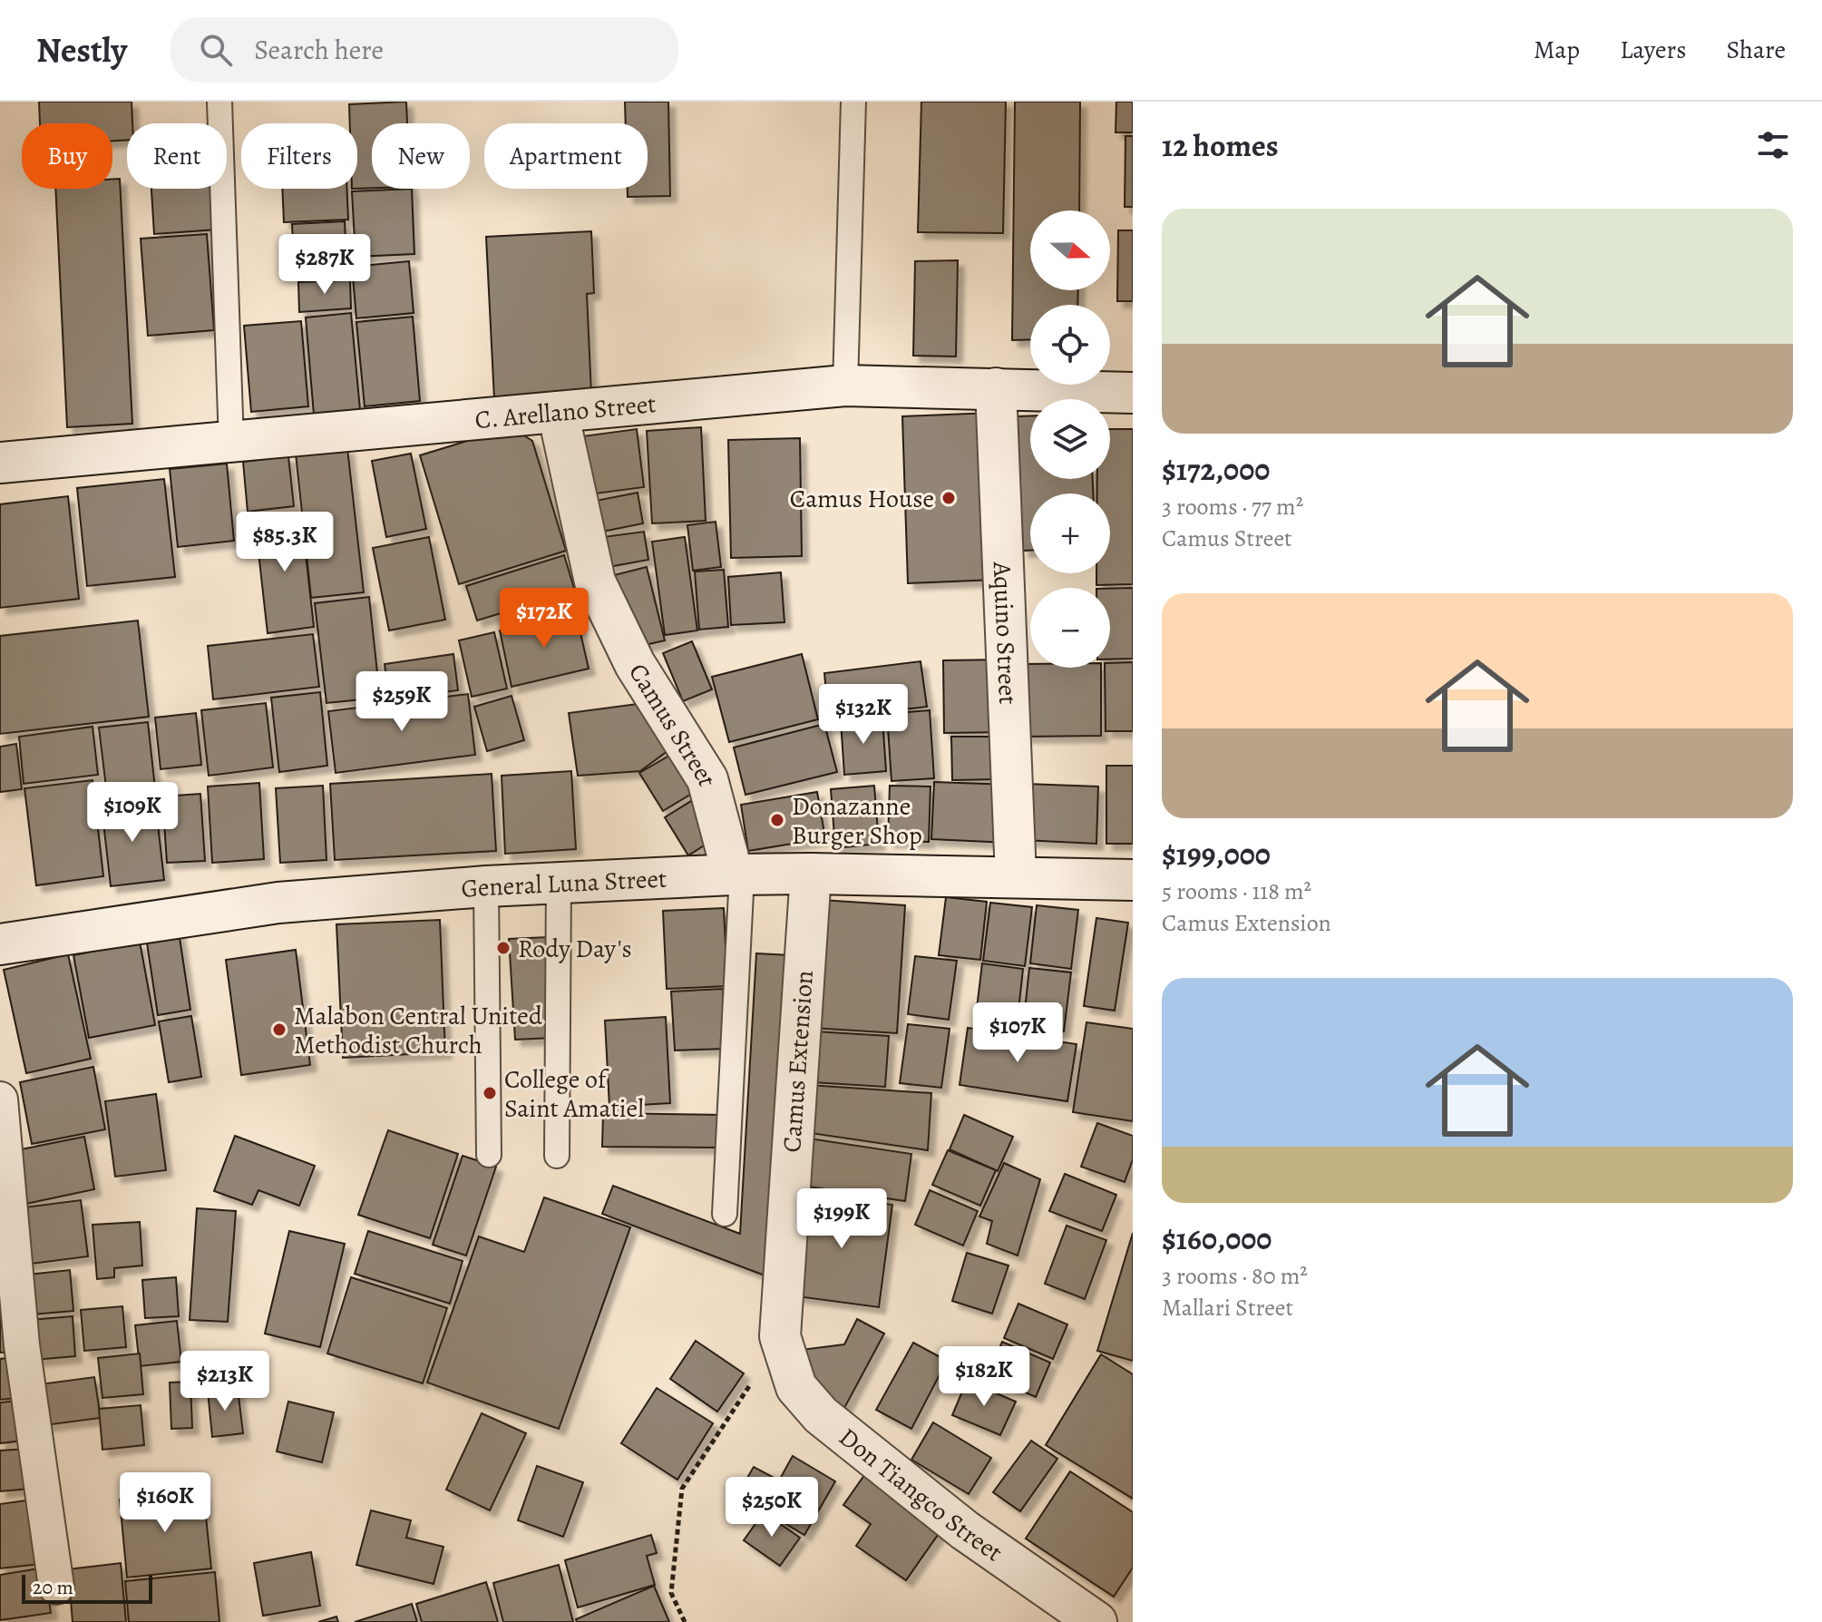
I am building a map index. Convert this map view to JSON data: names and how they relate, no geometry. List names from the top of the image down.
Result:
{
  "streets": {
    "main road": [
      "C. Arellano Street",
      "Aquino Street",
      "Camus Street",
      "General Luna Street",
      "Camus Extension",
      "Don Tiangco Street"
    ]
  },
  "crossings": [
    ["C. Arellano Street", "Aquino Street"],
    ["C. Arellano Street", "Camus Street"],
    ["Aquino Street", "General Luna Street"],
    ["Camus Street", "General Luna Street"],
    ["General Luna Street", "Camus Extension"],
    ["Camus Extension", "Don Tiangco Street"]
  ],
  "places": [
    "Camus House",
    "Donazanne Burger Shop",
    "Rody Day's",
    "Malabon Central United Methodist Church",
    "College of Saint Amatiel"
  ],
  "scale_bar": "20 m",
  "north": "right",
  "page": {
    "header": "Nestly",
    "search": "Search here",
    "nav": ["Map", "Layers", "Share"],
    "heading": "12 homes",
    "chip": [
      "Buy",
      "Rent",
      "Filters",
      "New",
      "Apartment"
    ],
    "list": [
      {
        "name": "$172,000",
        "note": "3 rooms · 77 m² · Camus Street"
      },
      {
        "name": "$199,000",
        "note": "5 rooms · 118 m² · Camus Extension"
      },
      {
        "name": "$160,000",
        "note": "3 rooms · 80 m² · Mallari Street"
      }
    ],
    "map_buttons": ["+", "−"],
    "price": [
      "$287K",
      "$85.3K",
      "$172K",
      "$259K",
      "$132K",
      "$109K",
      "$107K",
      "$199K",
      "$182K",
      "$213K",
      "$160K",
      "$250K"
    ],
    "scale": "20 m"
  }
}
